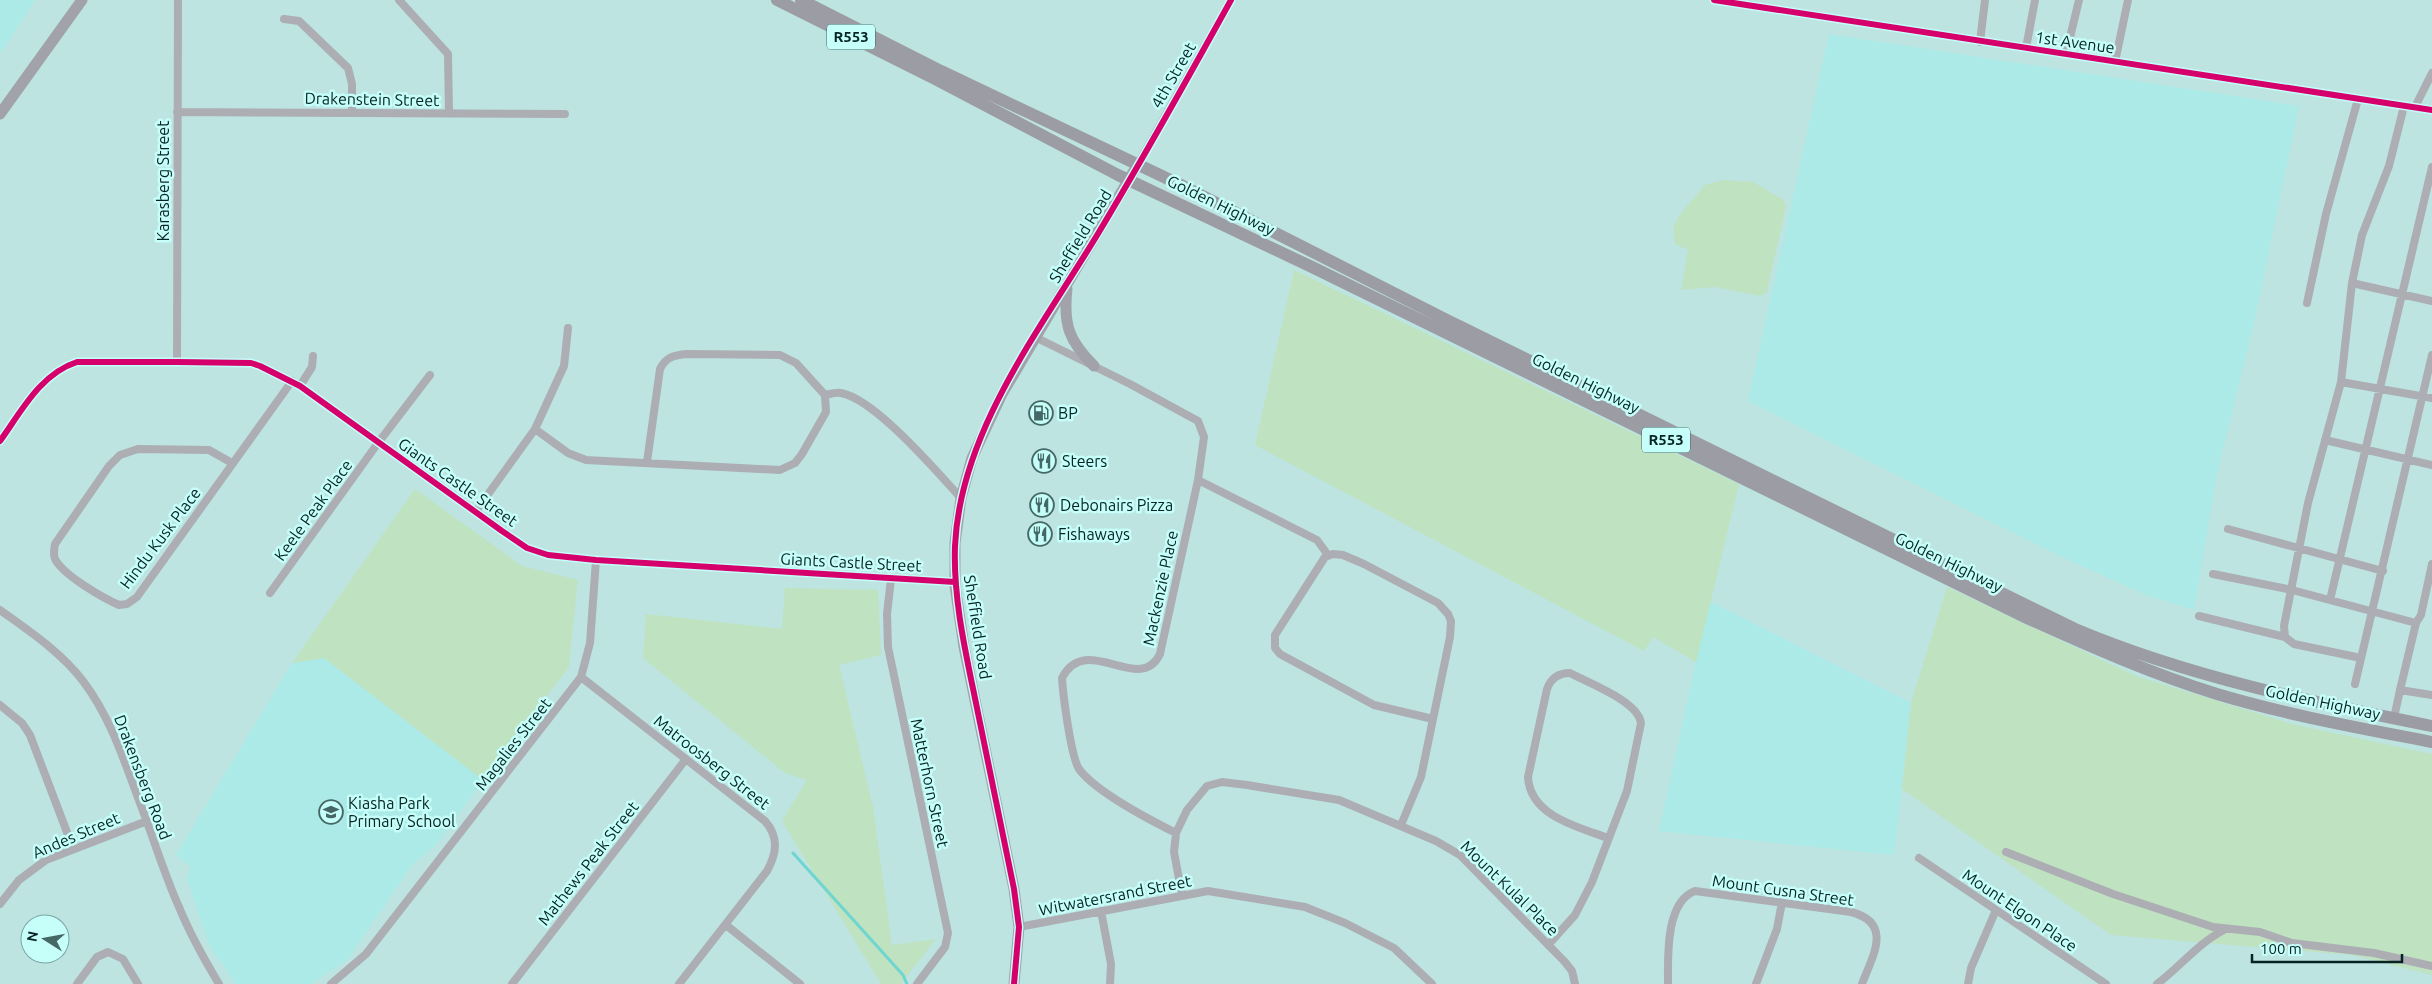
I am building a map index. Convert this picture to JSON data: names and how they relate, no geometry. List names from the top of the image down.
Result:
{
  "streets": {
    "main road": ["R553", "Golden Highway"],
    "street": [
      "1st Avenue",
      "4th Street",
      "Drakenstein Street",
      "Karasberg Street",
      "Sheffield Road",
      "Giants Castle Street",
      "Keele Peak Place",
      "Hindu Kusk Place",
      "Mackenzie Place",
      "Magalies Street",
      "Matroosberg Street",
      "Drakensberg Road",
      "Matterhorn Street",
      "Andes Street",
      "Mathews Peak Street",
      "Mount Kulal Place",
      "Mount Cusna Street",
      "Witwatersrand Street",
      "Mount Elgon Place"
    ]
  },
  "crossings": [
    ["4th Street", "Golden Highway"],
    ["4th Street", "Sheffield Road"],
    ["Drakenstein Street", "Karasberg Street"],
    ["Karasberg Street", "Giants Castle Street"],
    ["Golden Highway", "Sheffield Road"],
    ["Sheffield Road", "Giants Castle Street"],
    ["Sheffield Road", "Mackenzie Place"],
    ["Sheffield Road", "Witwatersrand Street"],
    ["Giants Castle Street", "Keele Peak Place"],
    ["Giants Castle Street", "Hindu Kusk Place"],
    ["Giants Castle Street", "Magalies Street"],
    ["Giants Castle Street", "Matterhorn Street"],
    ["Mackenzie Place", "Mount Kulal Place"],
    ["Magalies Street", "Matroosberg Street"],
    ["Matroosberg Street", "Mathews Peak Street"],
    ["Drakensberg Road", "Andes Street"],
    ["Mount Kulal Place", "Witwatersrand Street"]
  ],
  "places": {
    "fuel station": ["BP"],
    "restaurant": ["Steers", "Debonairs Pizza", "Fishaways"],
    "school or university": ["Kiasha Park Primary School"]
  },
  "scale_bar": "100 m",
  "north": "left"
}
